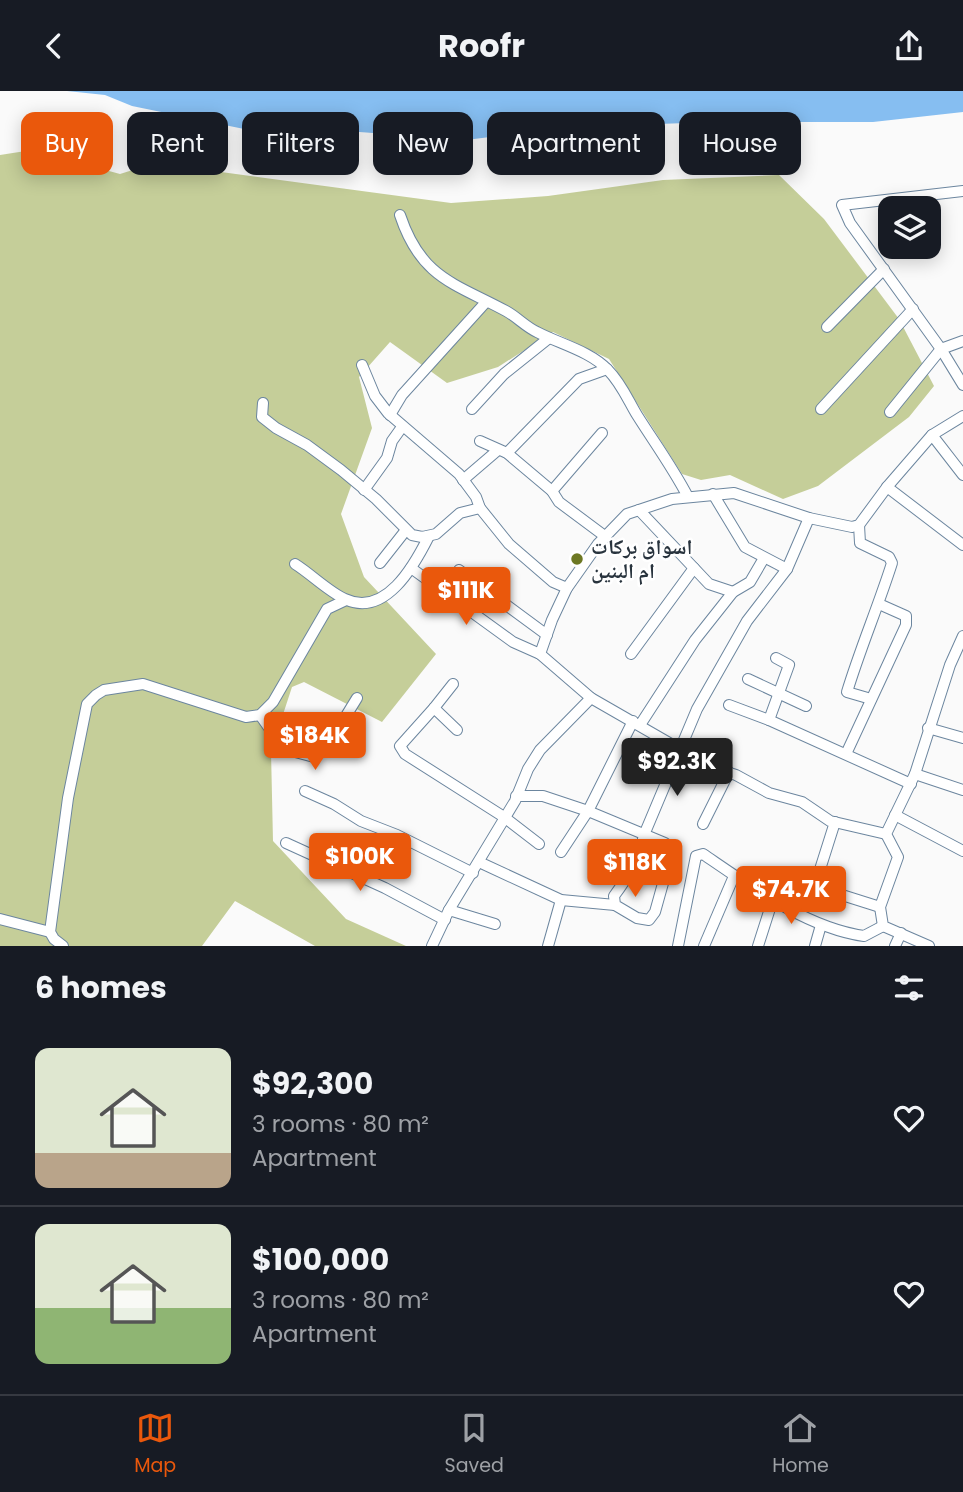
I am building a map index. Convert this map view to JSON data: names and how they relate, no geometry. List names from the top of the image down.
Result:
{
  "places": ["اسواق بركات ام البنين"],
  "page": {
    "header": "Roofr",
    "chip": [
      "Buy",
      "Rent",
      "Filters",
      "New",
      "Apartment",
      "House"
    ],
    "price": [
      "$111K",
      "$184K",
      "$92.3K",
      "$100K",
      "$118K",
      "$74.7K"
    ],
    "heading": "6 homes",
    "list": [
      {
        "name": "$92,300",
        "note": "3 rooms · 80 m² · Apartment"
      },
      {
        "name": "$100,000",
        "note": "3 rooms · 80 m² · Apartment"
      }
    ],
    "tabs": ["Map", "Saved", "Home"]
  }
}
